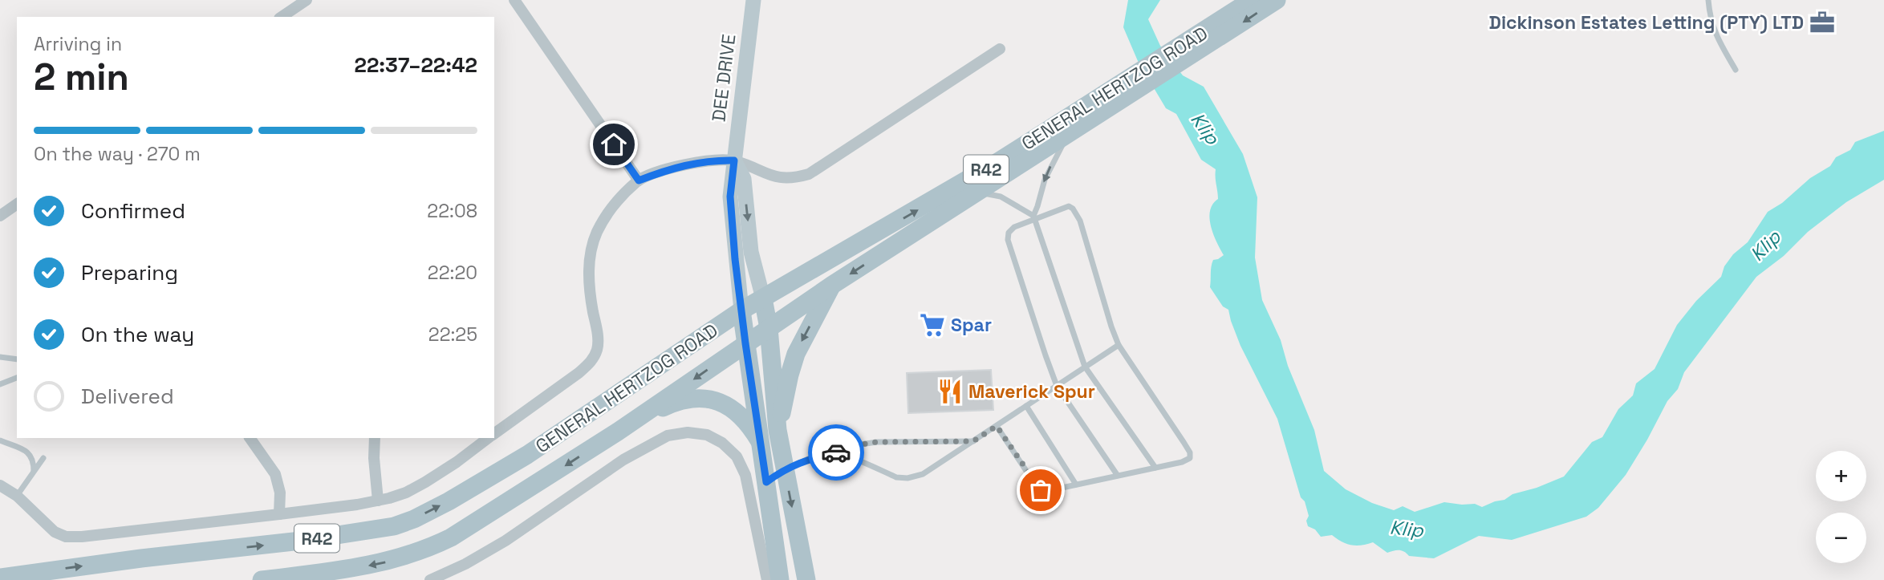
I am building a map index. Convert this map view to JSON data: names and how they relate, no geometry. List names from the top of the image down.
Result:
{
  "streets": {
    "main road": ["GENERAL HERTZOG ROAD", "R42"],
    "street": ["DEE DRIVE"]
  },
  "crossings": [
    ["DEE DRIVE", "GENERAL HERTZOG ROAD"]
  ],
  "water": ["Klip"],
  "places": {
    "office": ["Dickinson Estates Letting (PTY) LTD"],
    "supermarket": ["Spar"],
    "restaurant": ["Maverick Spur"]
  },
  "page": {
    "heading": ["2 min", "Arriving in", "22:37–22:42"],
    "bar": "On the way · 270 m",
    "list": [
      ["Confirmed", "22:08"],
      ["Preparing", "22:20"],
      ["On the way", "22:25"],
      "Delivered"
    ],
    "map_buttons": ["+", "−"]
  }
}
